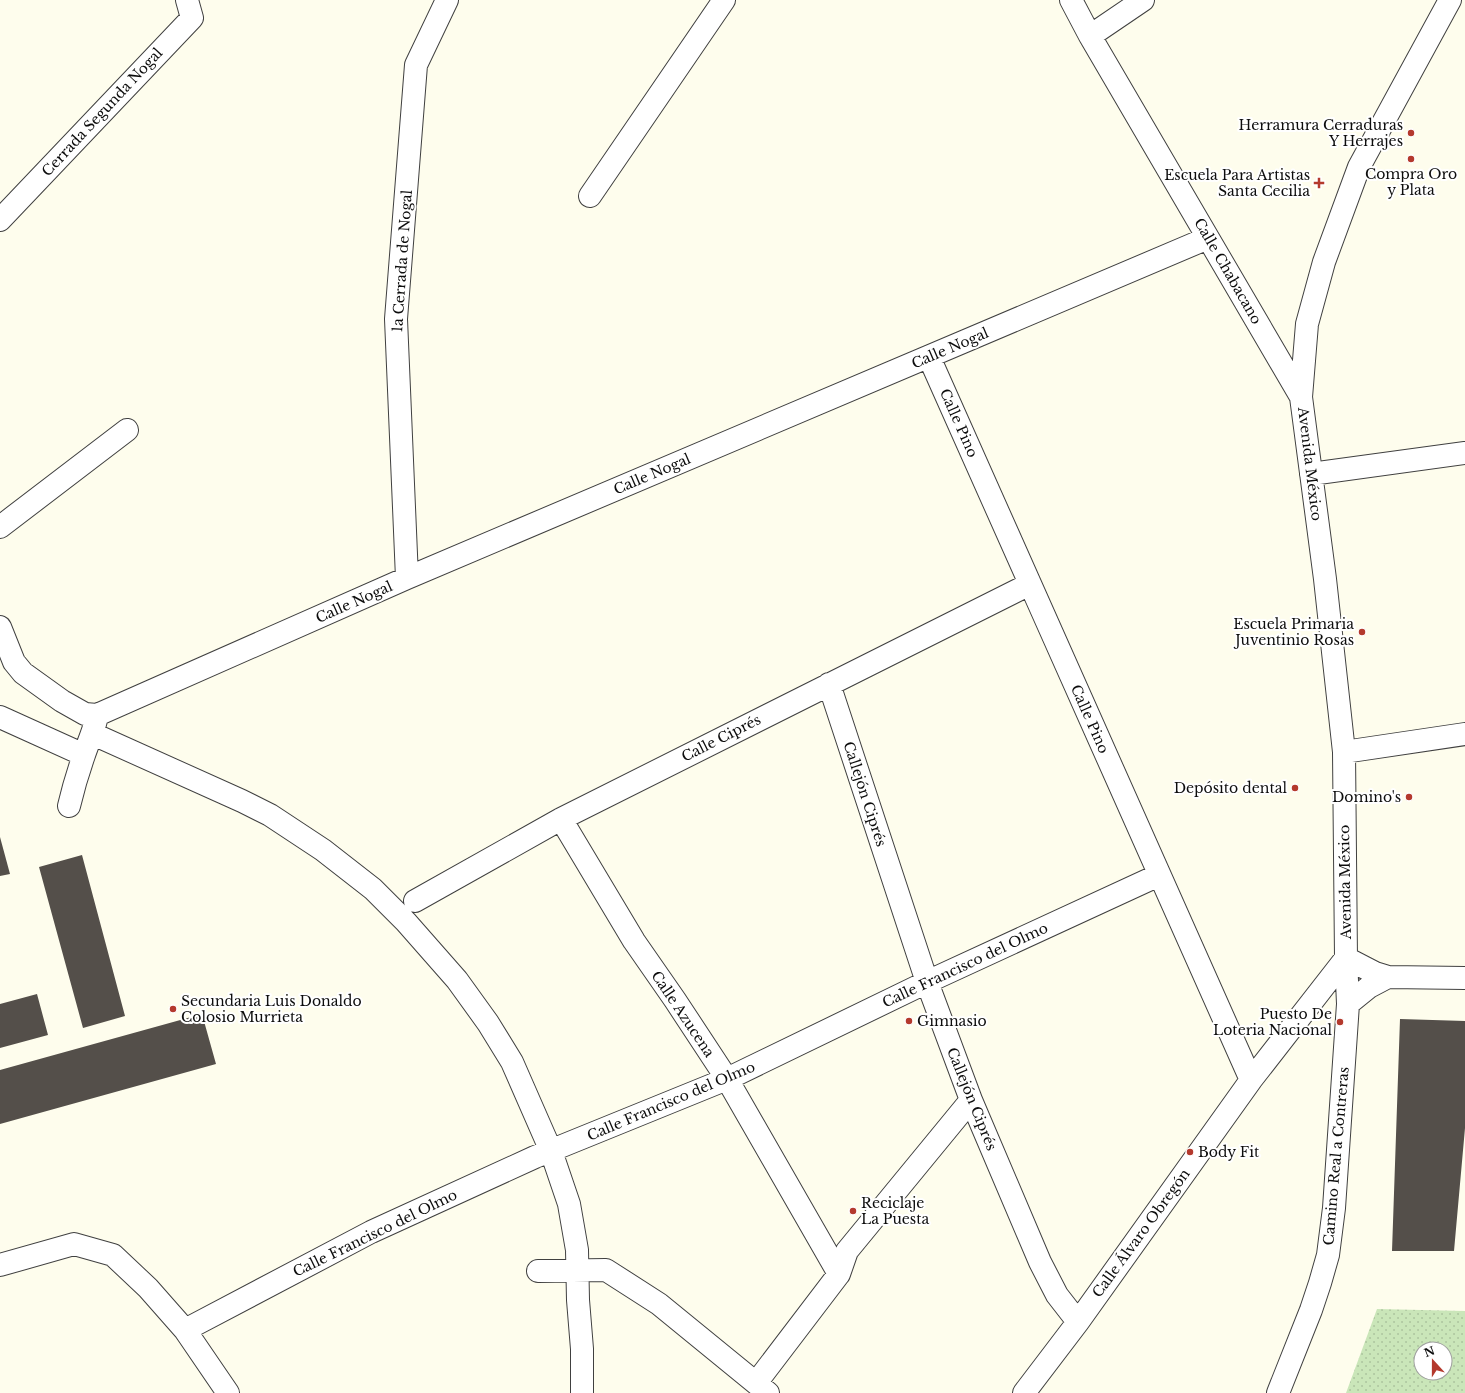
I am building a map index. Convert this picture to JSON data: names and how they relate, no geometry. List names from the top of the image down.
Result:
{
  "streets": {
    "street": [
      "Cerrada Segunda Nogal",
      "1a Cerrada de Nogal",
      "Calle Chabacano",
      "Calle Nogal",
      "Calle Pino",
      "Avenida México",
      "Calle Ciprés",
      "Callejón Ciprés",
      "Calle Francisco del Olmo",
      "Calle Azucena",
      "Camino Real a Contreras",
      "Calle Álvaro Obregón"
    ]
  },
  "crossings": [
    ["1a Cerrada de Nogal", "Calle Nogal"],
    ["Calle Chabacano", "Calle Nogal"],
    ["Calle Chabacano", "Avenida México"],
    ["Calle Nogal", "Calle Pino"],
    ["Calle Pino", "Calle Ciprés"],
    ["Calle Pino", "Calle Francisco del Olmo"],
    ["Calle Pino", "Calle Álvaro Obregón"],
    ["Avenida México", "Camino Real a Contreras"],
    ["Avenida México", "Calle Álvaro Obregón"],
    ["Calle Ciprés", "Callejón Ciprés"],
    ["Calle Ciprés", "Calle Azucena"],
    ["Callejón Ciprés", "Calle Francisco del Olmo"],
    ["Callejón Ciprés", "Calle Álvaro Obregón"],
    ["Calle Francisco del Olmo", "Calle Azucena"],
    ["Camino Real a Contreras", "Calle Álvaro Obregón"]
  ],
  "places": {
    "other": [
      "Herramura Cerraduras Y Herrajes",
      "Compra Oro y Plata",
      "Escuela Primaria Juventinio Rosas",
      "Depósito dental",
      "Domino's",
      "Secundaria Luis Donaldo Colosio Murrieta",
      "Gimnasio",
      "Puesto De Loteria Nacional",
      "Body Fit",
      "Reciclaje La Puesta"
    ],
    "health": ["Escuela Para Artistas Santa Cecilia"]
  },
  "north": "top"
}
